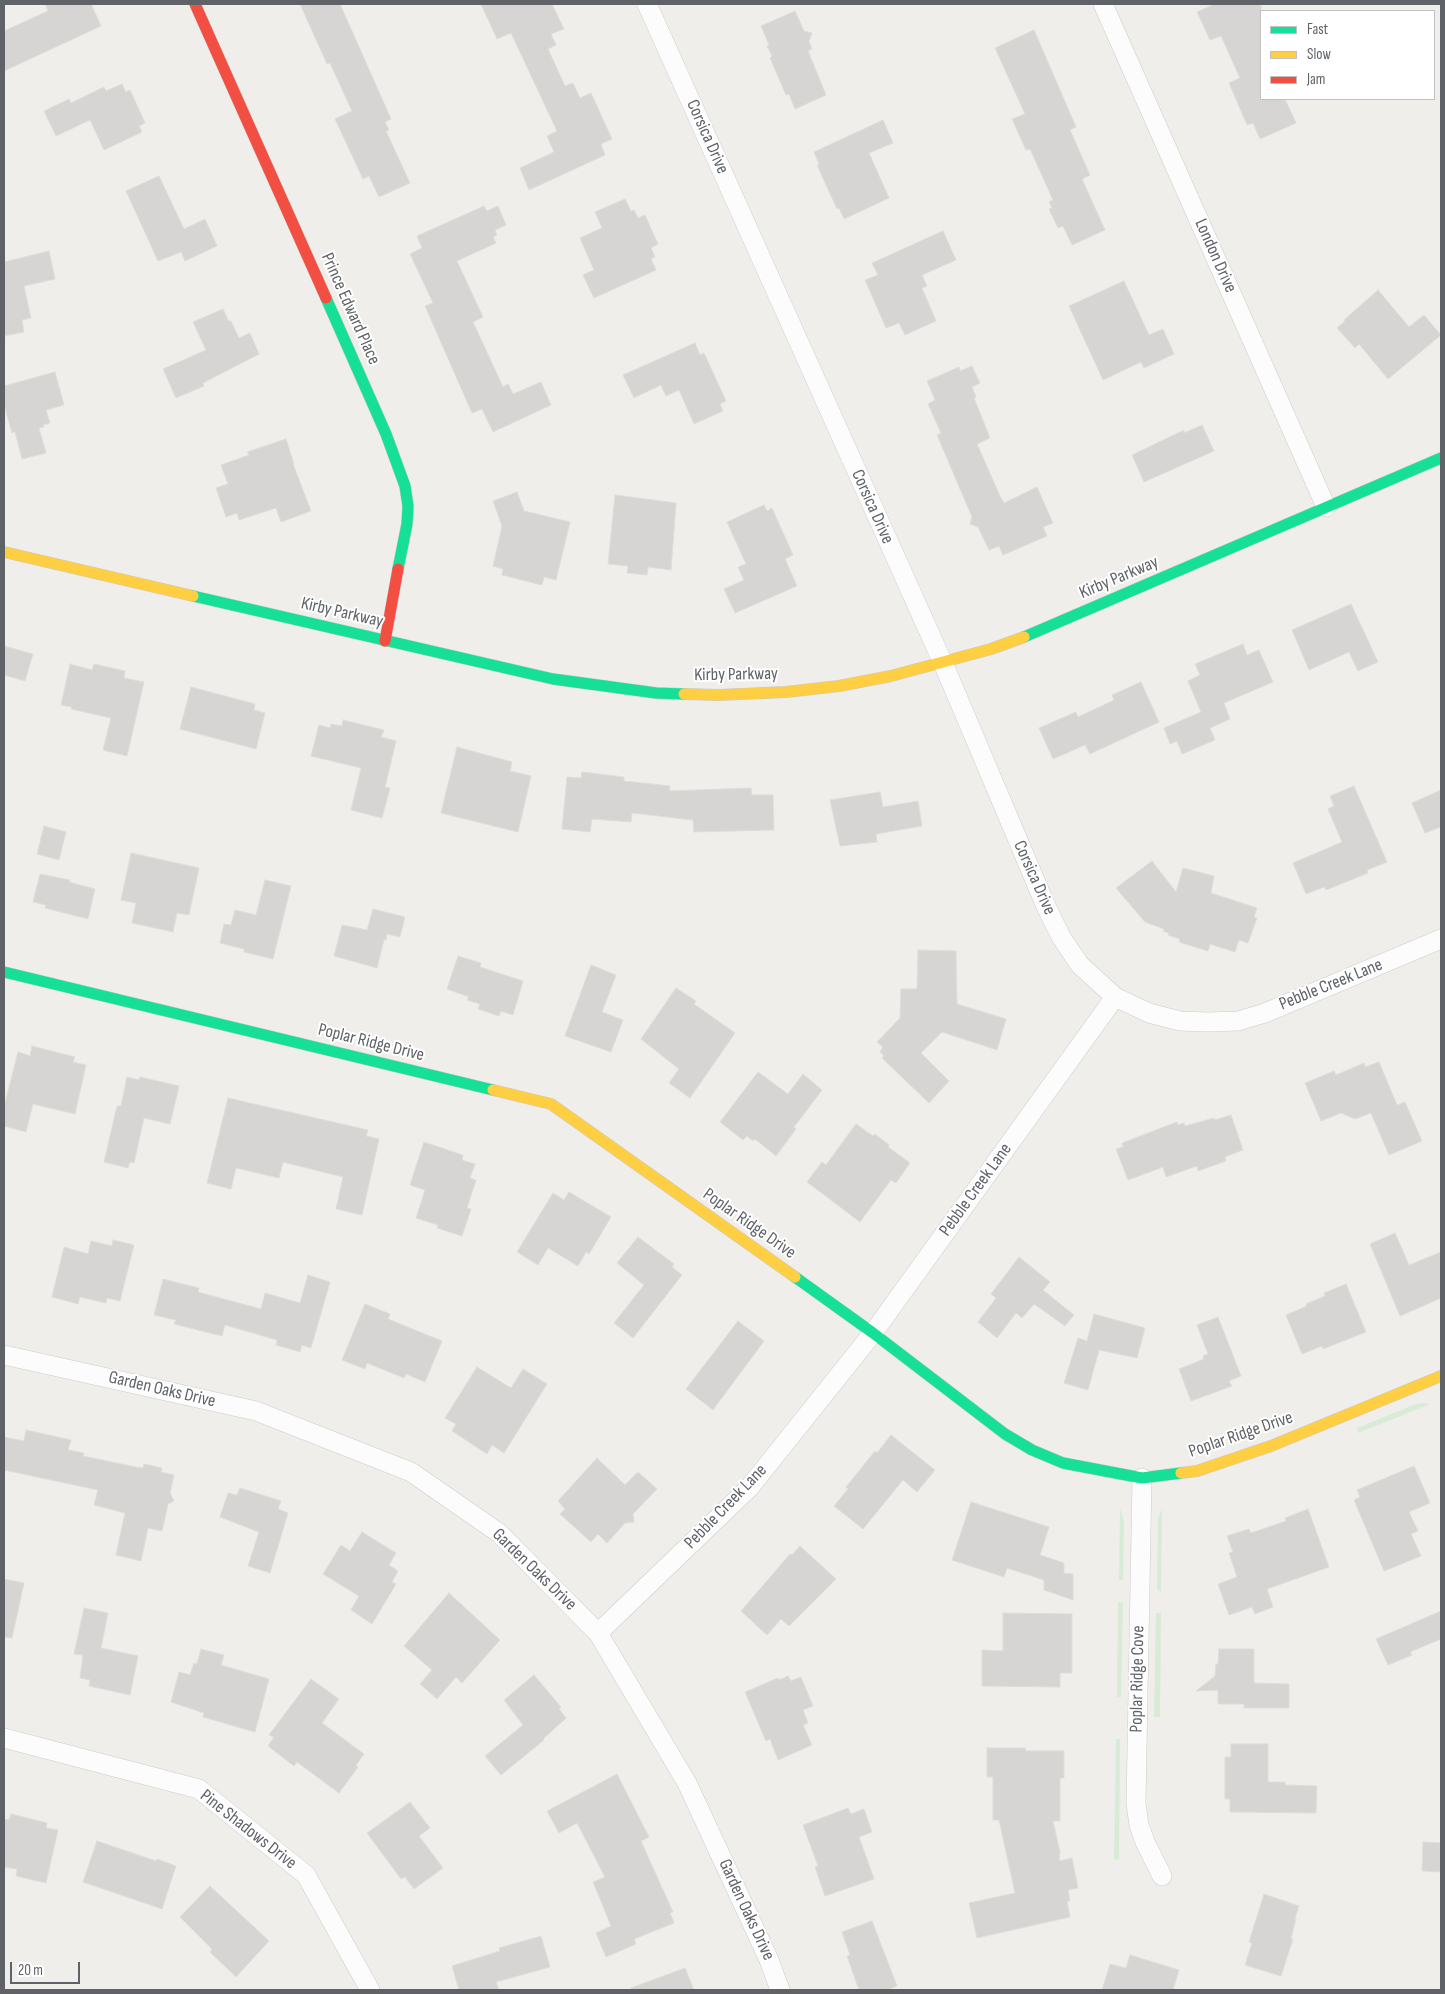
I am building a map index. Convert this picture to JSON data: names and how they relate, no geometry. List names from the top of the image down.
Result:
{
  "streets": {
    "street": [
      "Corsica Drive",
      "London Drive",
      "Prince Edward Place",
      "Kirby Parkway",
      "Pebble Creek Lane",
      "Poplar Ridge Drive",
      "Garden Oaks Drive",
      "Poplar Ridge Cove",
      "Pine Shadows Drive"
    ]
  },
  "crossings": [
    ["Corsica Drive", "Kirby Parkway"],
    ["Corsica Drive", "Pebble Creek Lane"],
    ["London Drive", "Kirby Parkway"],
    ["Prince Edward Place", "Kirby Parkway"],
    ["Pebble Creek Lane", "Poplar Ridge Drive"],
    ["Pebble Creek Lane", "Garden Oaks Drive"],
    ["Poplar Ridge Drive", "Poplar Ridge Cove"]
  ],
  "legend": ["Fast", "Slow", "Jam"],
  "scale_bar": "20 m"
}
